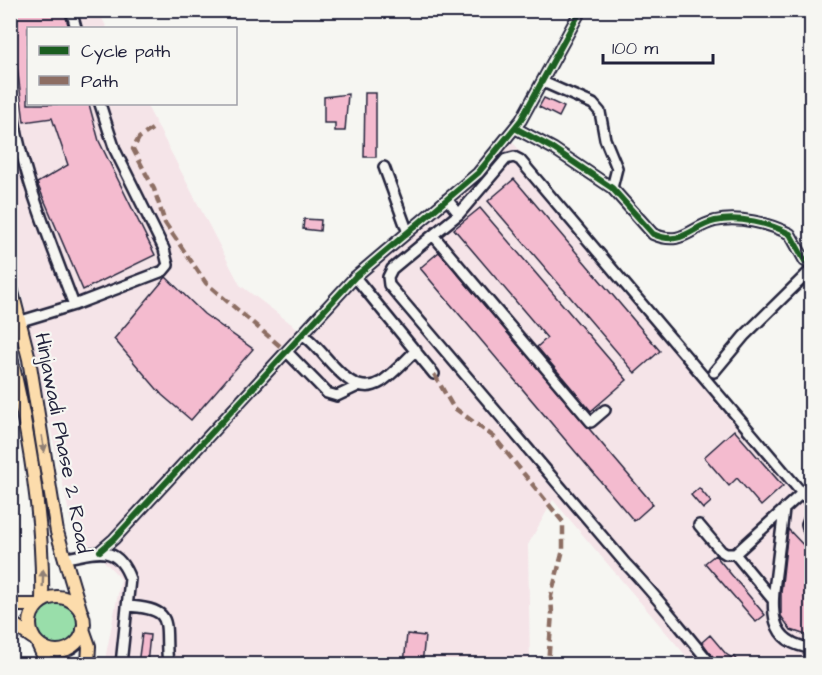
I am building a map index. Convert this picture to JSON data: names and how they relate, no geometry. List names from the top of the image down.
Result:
{
  "streets": {
    "main road": ["Hinjawadi Phase 2 Road"]
  },
  "legend": ["Cycle path", "Path"],
  "scale_bar": "100 m"
}
